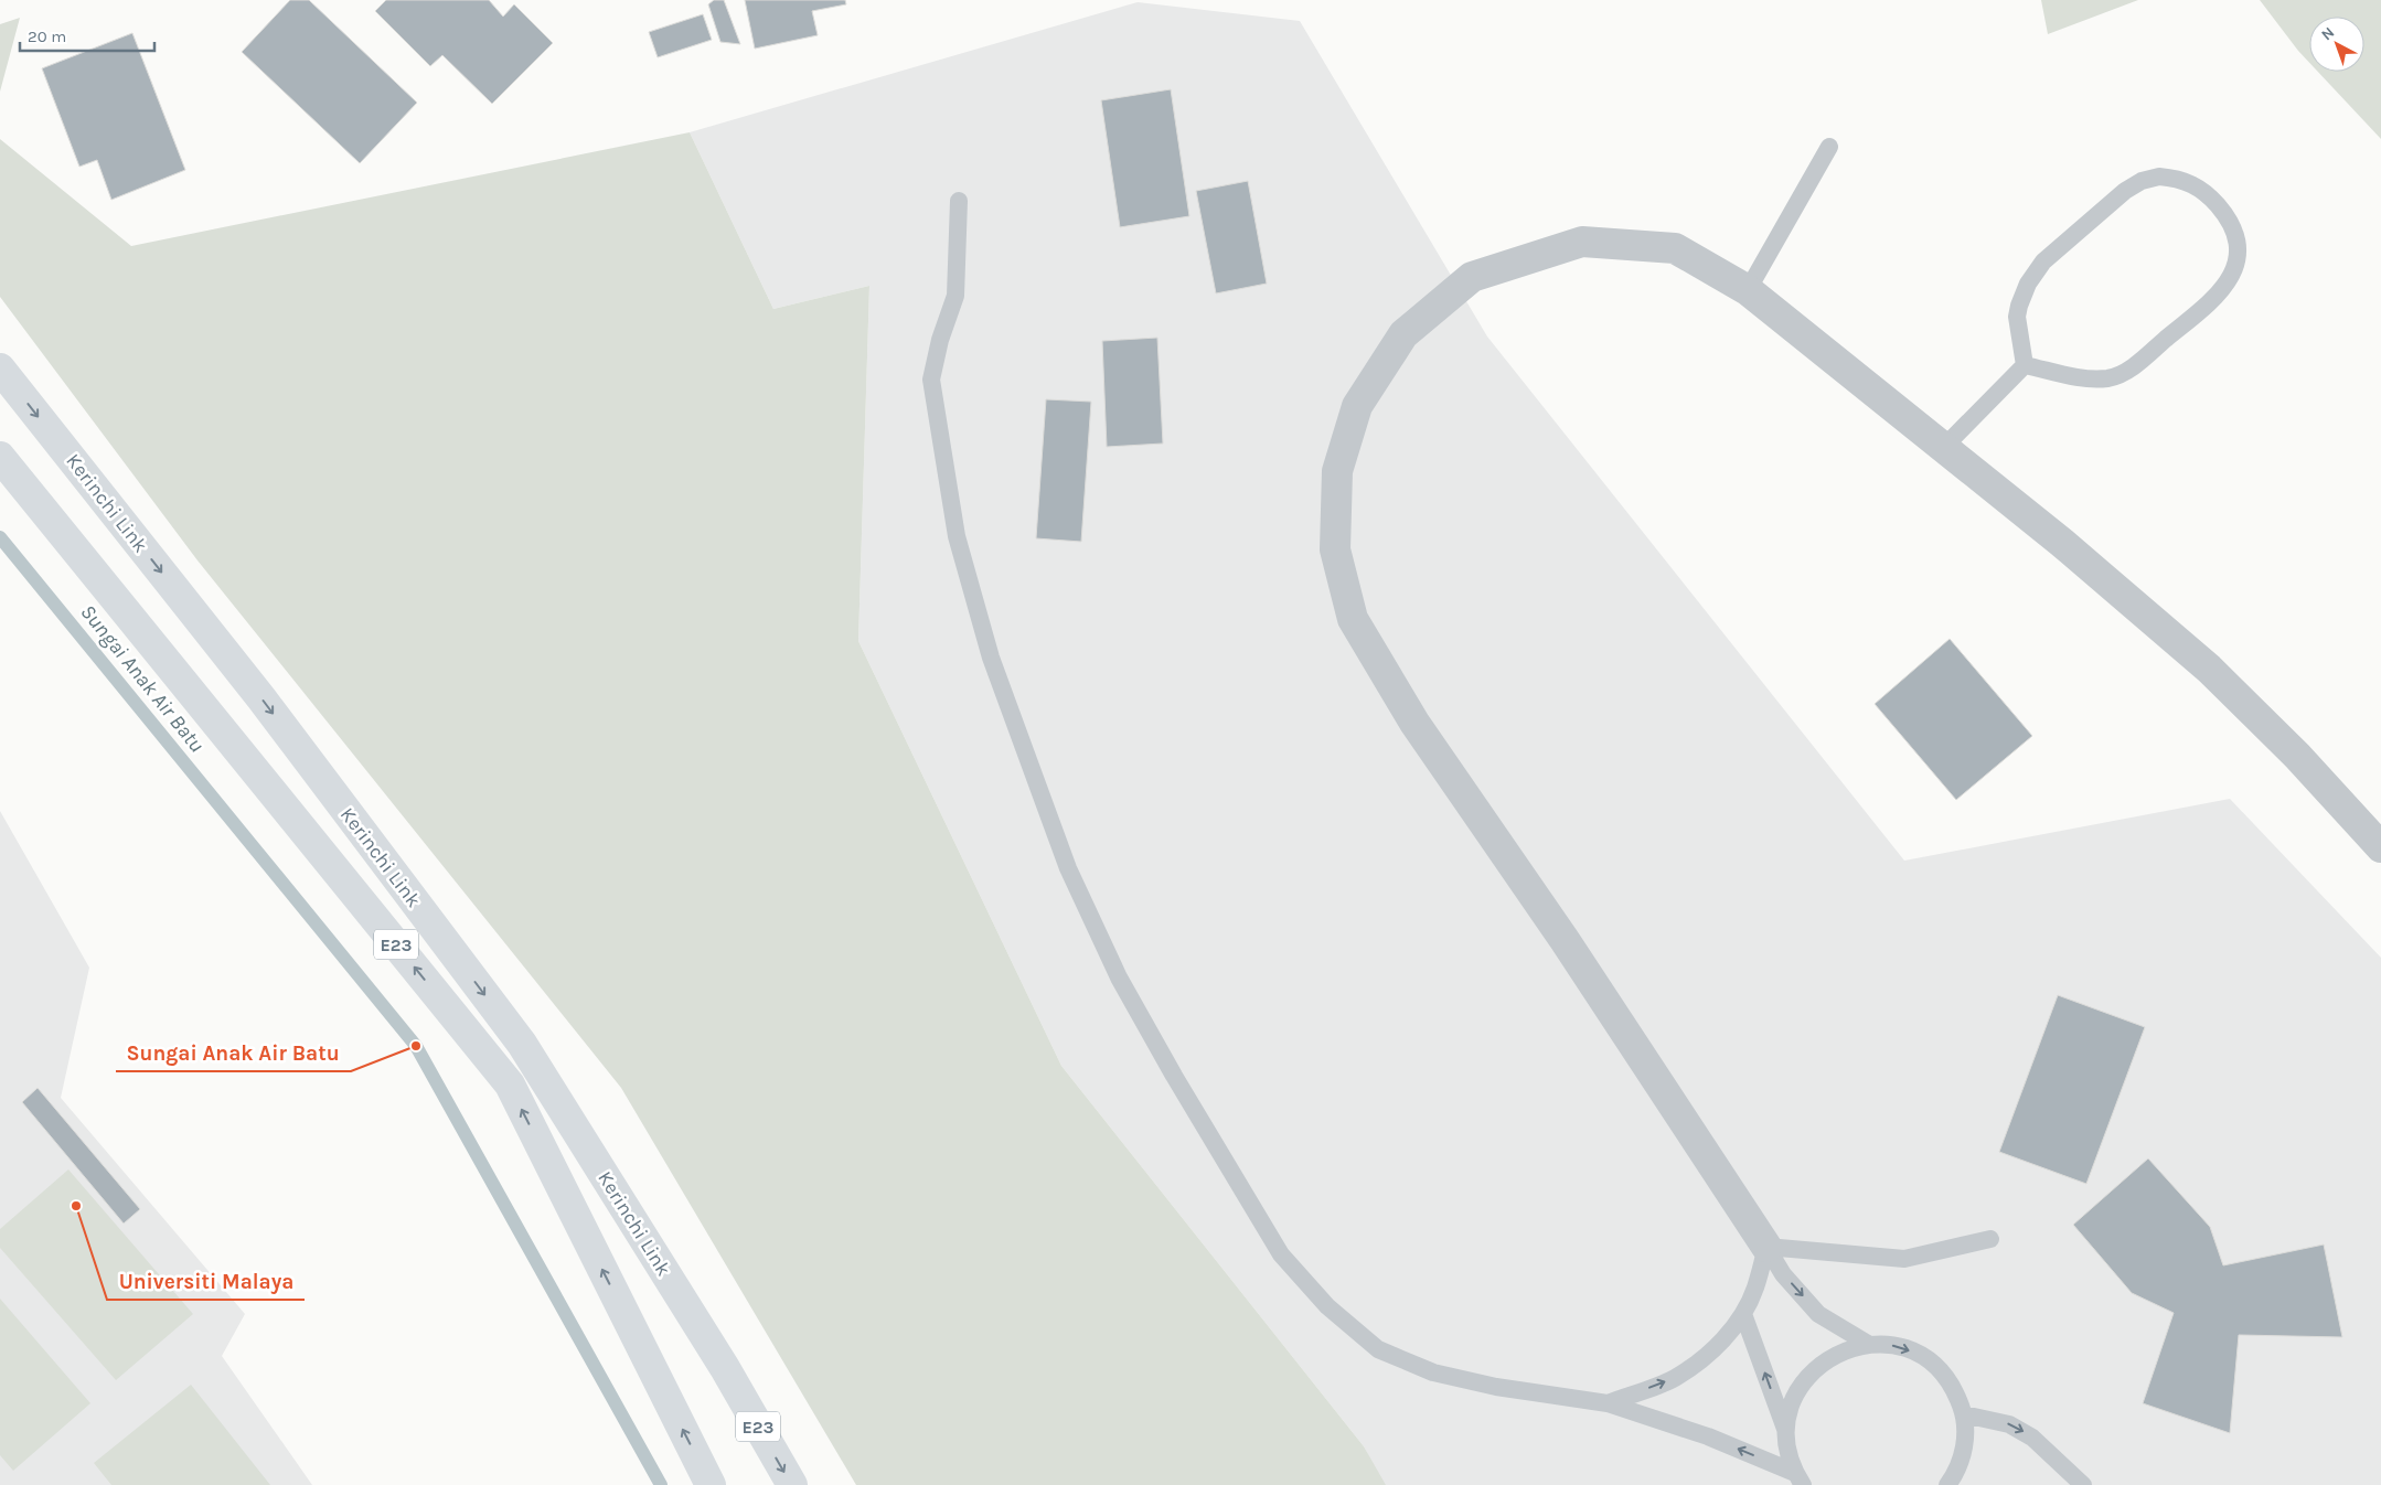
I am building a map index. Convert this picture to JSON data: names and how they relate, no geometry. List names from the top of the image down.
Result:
{
  "streets": {
    "highway": ["Kerinchi Link", "E23"]
  },
  "water": ["Sungai Anak Air Batu"],
  "places": ["Sungai Anak Air Batu", "Universiti Malaya"],
  "scale_bar": "20 m",
  "north": "top left"
}
